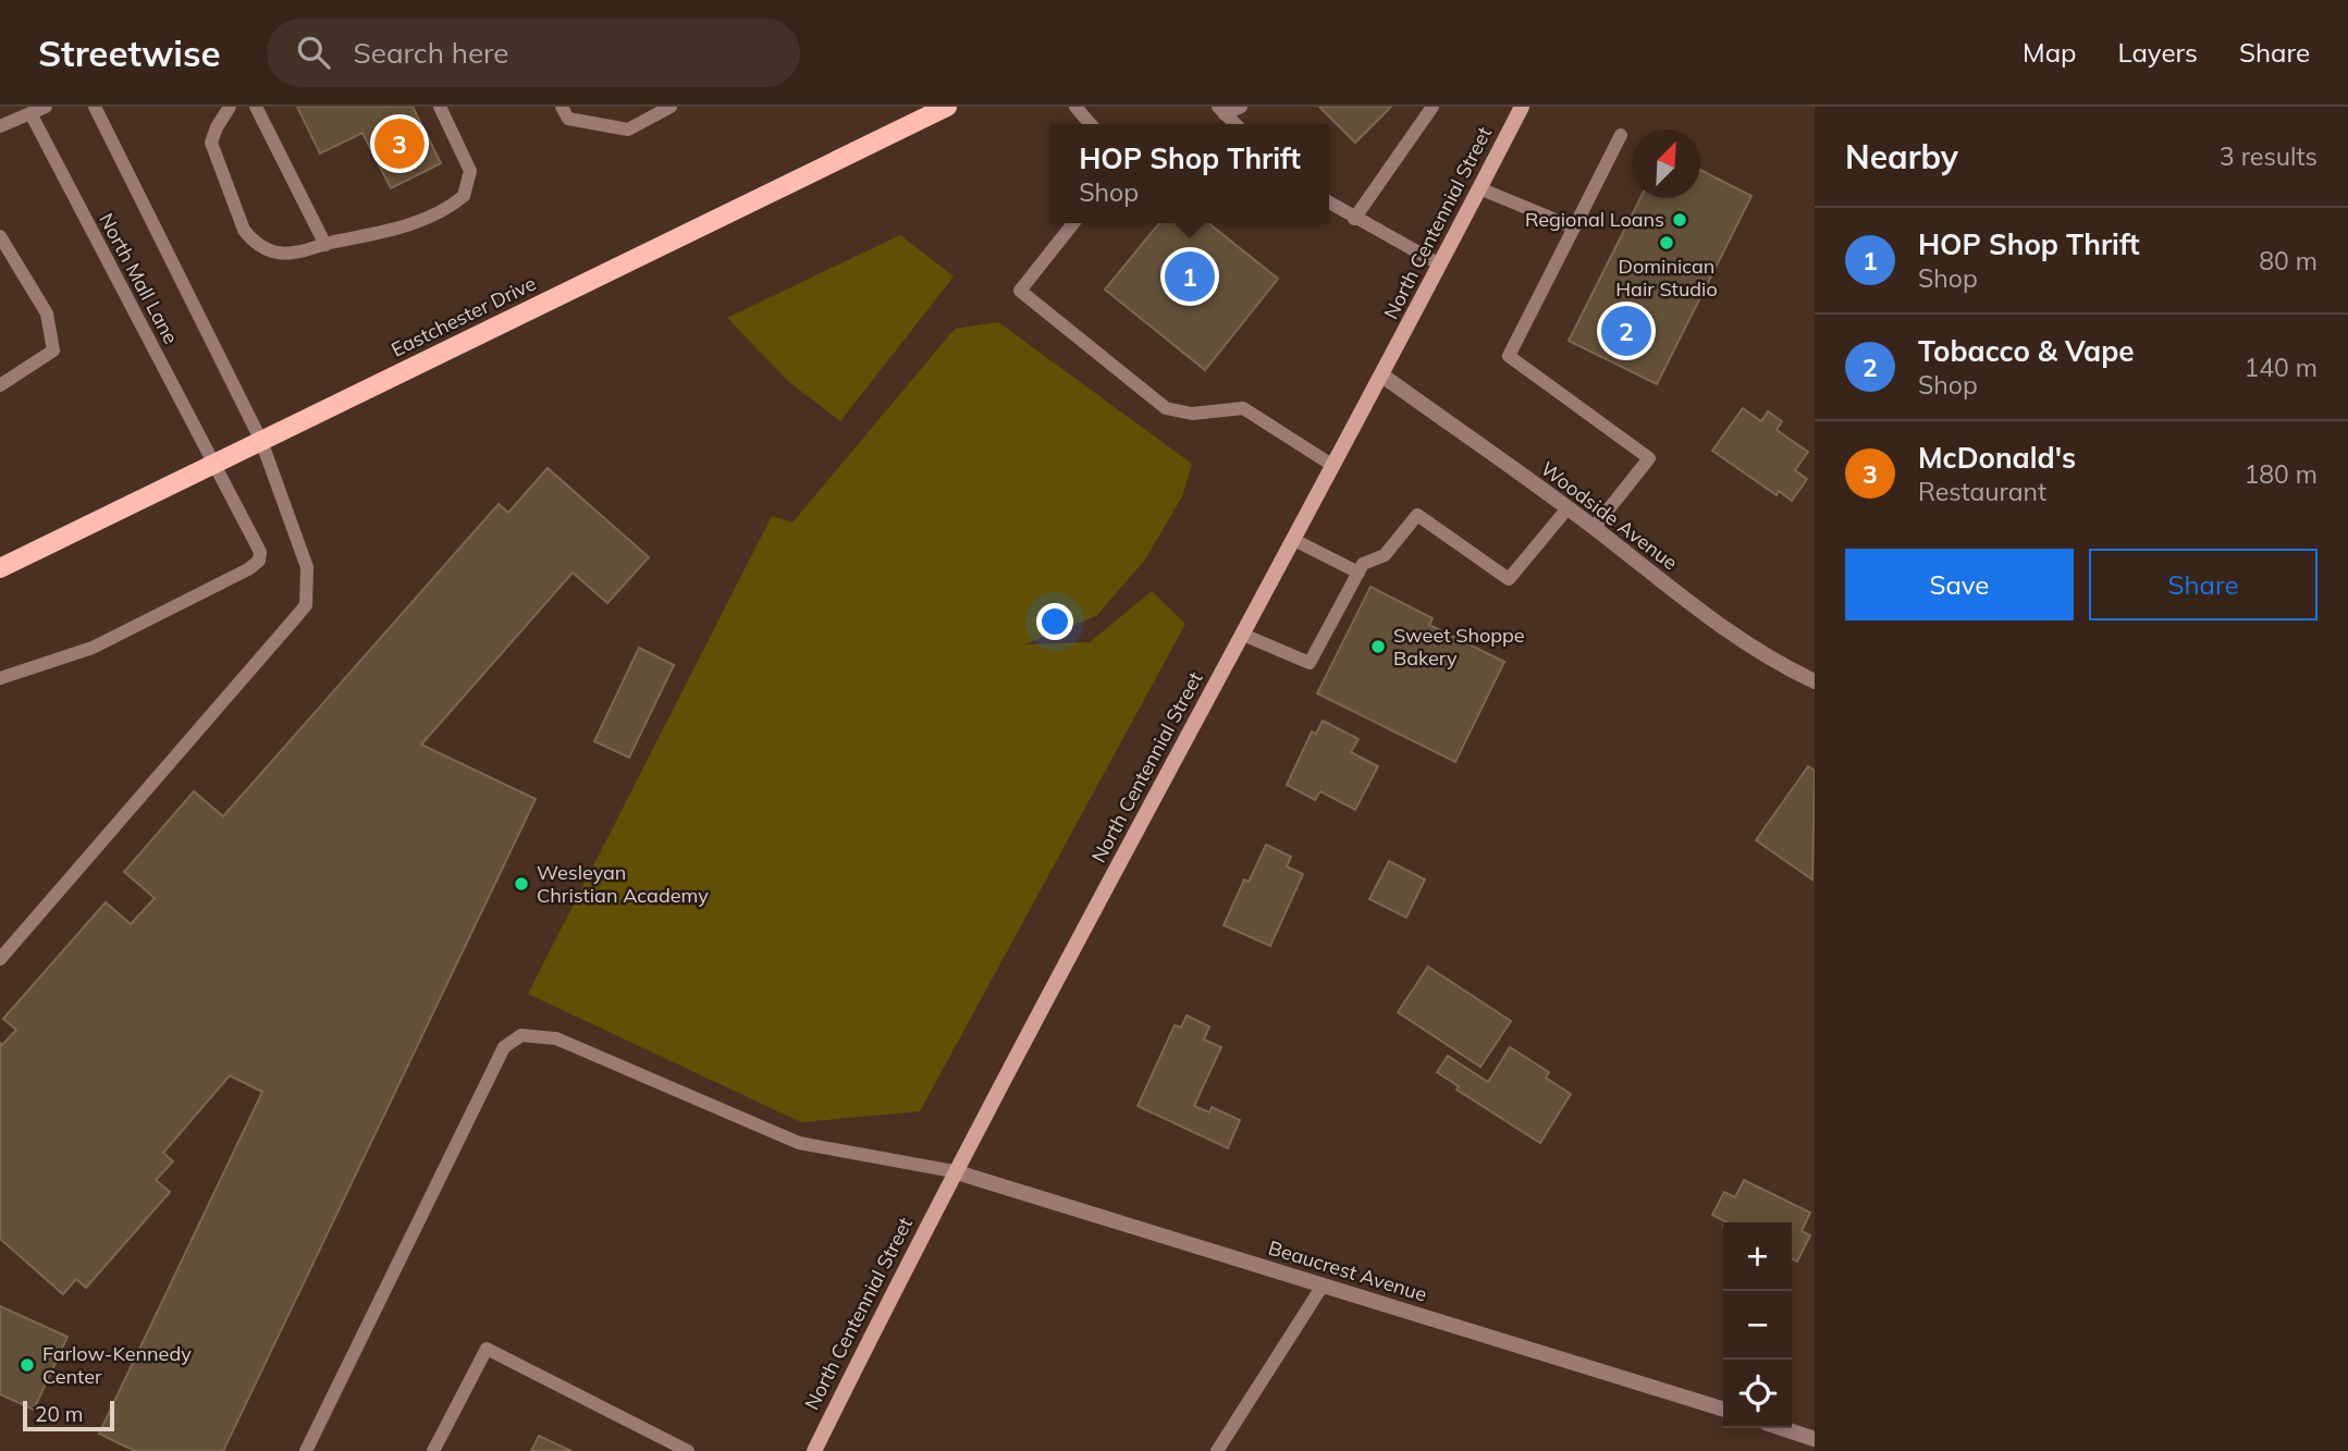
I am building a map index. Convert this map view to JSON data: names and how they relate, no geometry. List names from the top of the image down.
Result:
{
  "streets": {
    "main road": ["North Centennial Street", "Eastchester Drive"],
    "street": ["Woodside Avenue", "Beaucrest Avenue"],
    "lane": ["North Mall Lane"]
  },
  "crossings": [
    ["North Centennial Street", "Woodside Avenue"],
    ["North Centennial Street", "Beaucrest Avenue"],
    ["North Mall Lane", "Eastchester Drive"]
  ],
  "places": [
    "Regional Loans",
    "Dominican Hair Studio",
    "Sweet Shoppe Bakery",
    "Wesleyan Christian Academy",
    "Farlow-Kennedy Center"
  ],
  "scale_bar": "20 m",
  "north": "top right",
  "page": {
    "header": "Streetwise",
    "search": "Search here",
    "nav": ["Map", "Layers", "Share"],
    "heading": ["Nearby", "3 results"],
    "pins": ["3", "1", "2"],
    "popup": ["HOP Shop Thrift", "Shop"],
    "list": [
      {
        "mark": "1",
        "name": "HOP Shop Thrift",
        "note": "Shop",
        "value": "80 m"
      },
      {
        "mark": "2",
        "name": "Tobacco & Vape",
        "note": "Shop",
        "value": "140 m"
      },
      {
        "mark": "3",
        "name": "McDonald's",
        "note": "Restaurant",
        "value": "180 m"
      }
    ],
    "buttons": ["Save", "Share"],
    "map_buttons": ["+", "−"],
    "scale": "20 m"
  }
}
